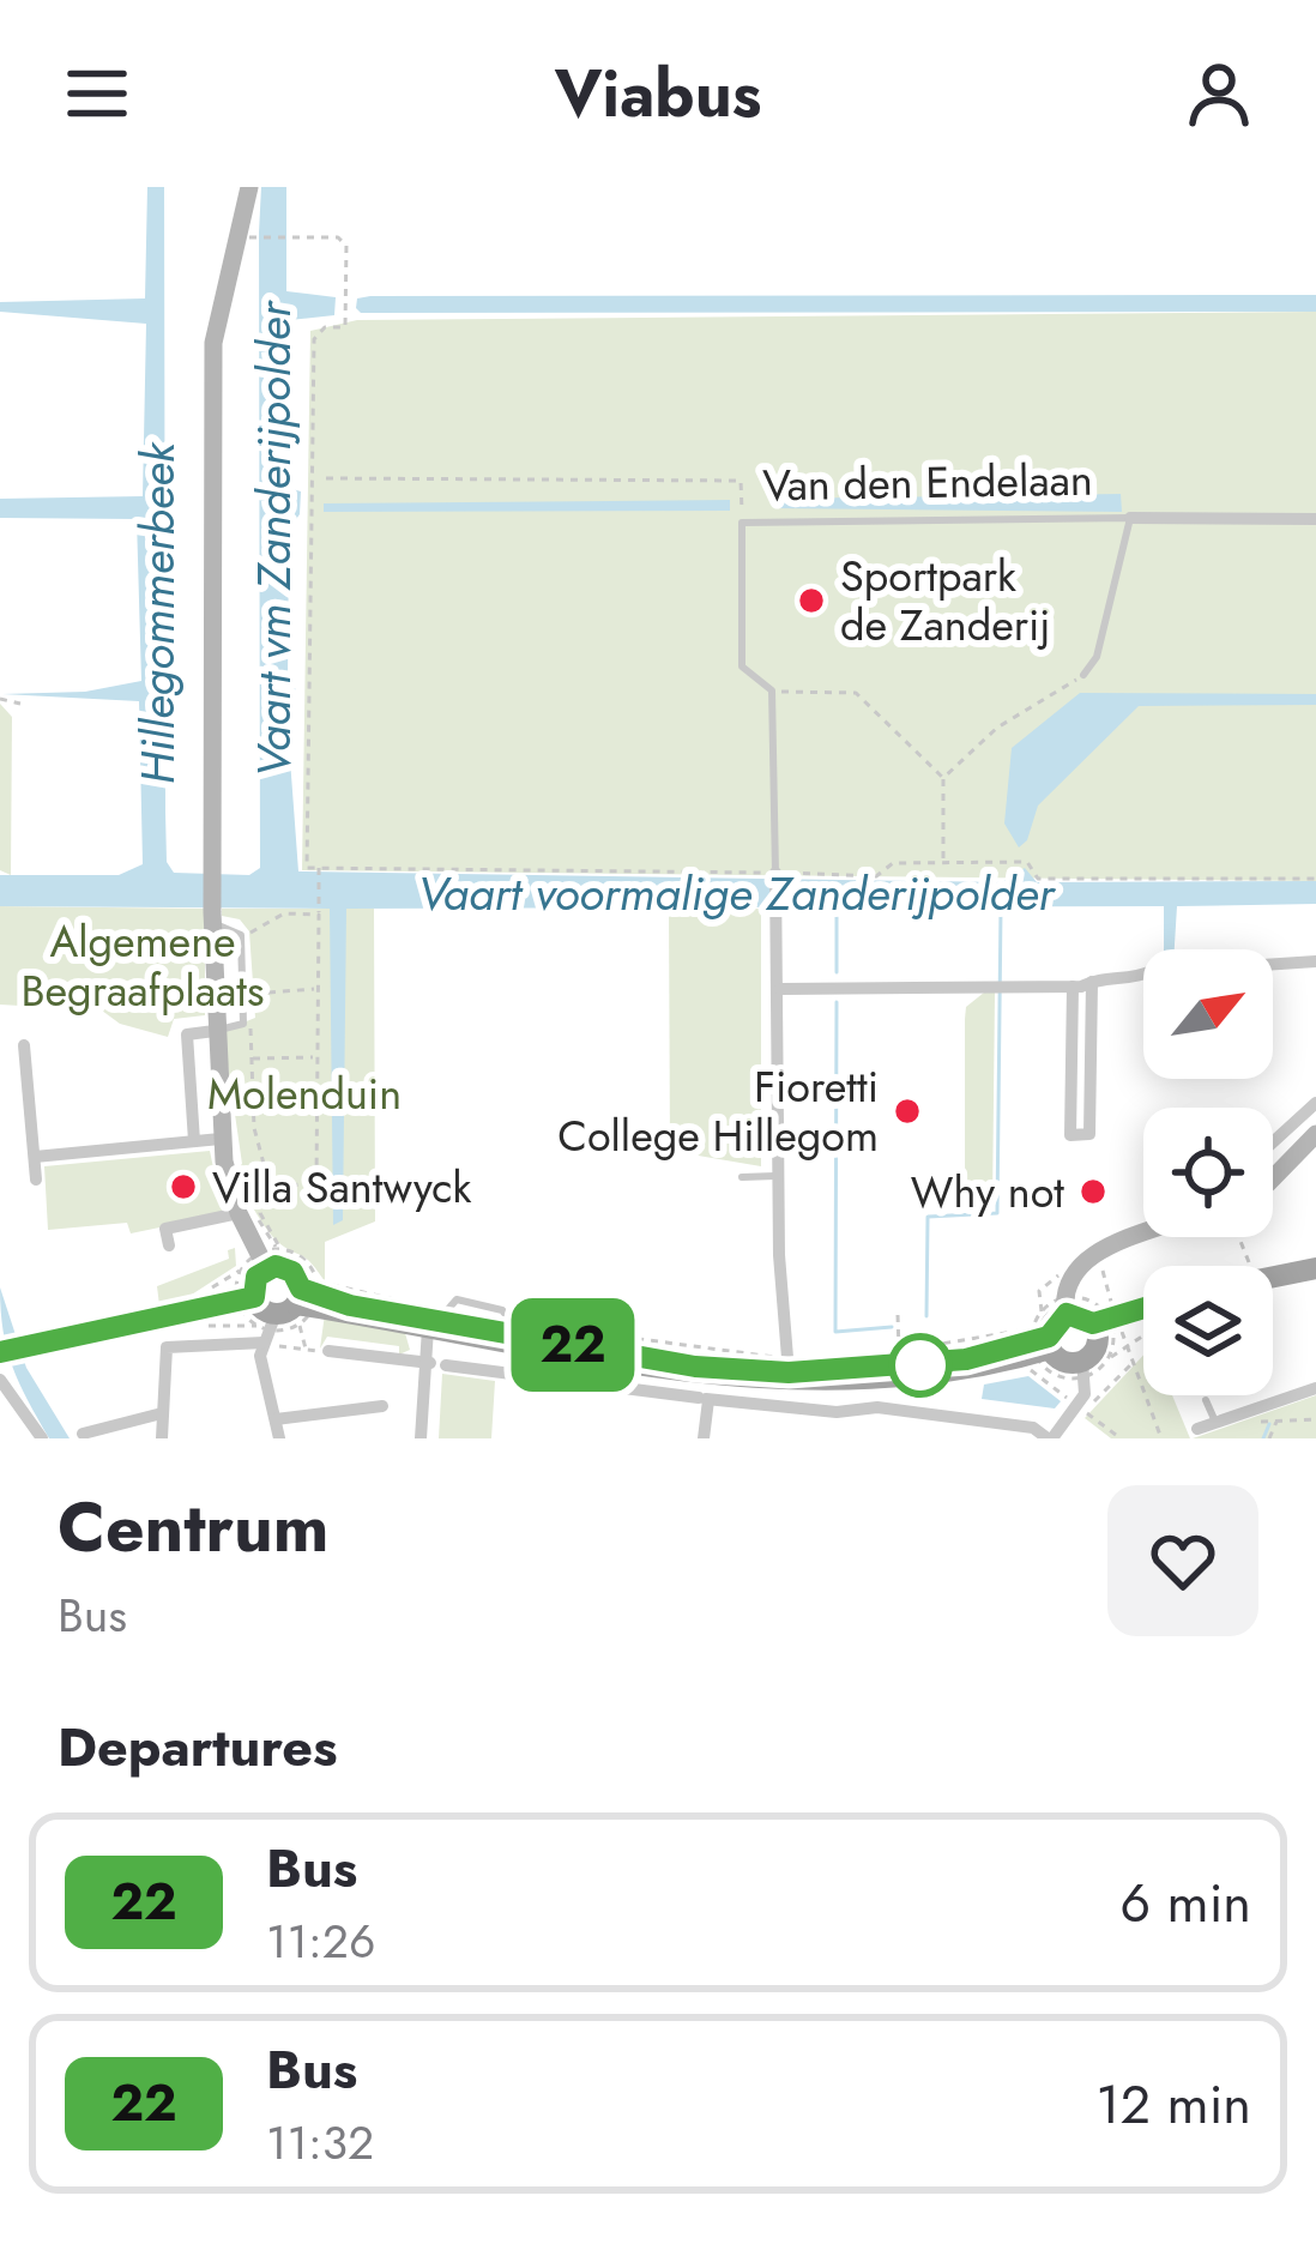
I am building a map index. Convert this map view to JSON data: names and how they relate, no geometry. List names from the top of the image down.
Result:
{
  "streets": {
    "street": ["Van den Endelaan"]
  },
  "water": ["Vaart vm Zanderijpolder", "Hillegommerbeek", "Vaart voormalige Zanderijpolder"],
  "parks": ["Algemene Begraafplaats", "Molenduin"],
  "places": [
    "Sportpark de Zanderij",
    "Fioretti College Hillegom",
    "Villa Santwyck",
    "Why not"
  ],
  "lines": ["bus line 22"],
  "north": "top right",
  "page": {
    "header": "Viabus",
    "on_map": "22",
    "heading": [
      ["Centrum", "Bus"],
      "Departures"
    ],
    "list": [
      {
        "mark": "22",
        "name": "Bus",
        "note": "11:26",
        "value": "6 min"
      },
      {
        "mark": "22",
        "name": "Bus",
        "note": "11:32",
        "value": "12 min"
      }
    ]
  }
}
